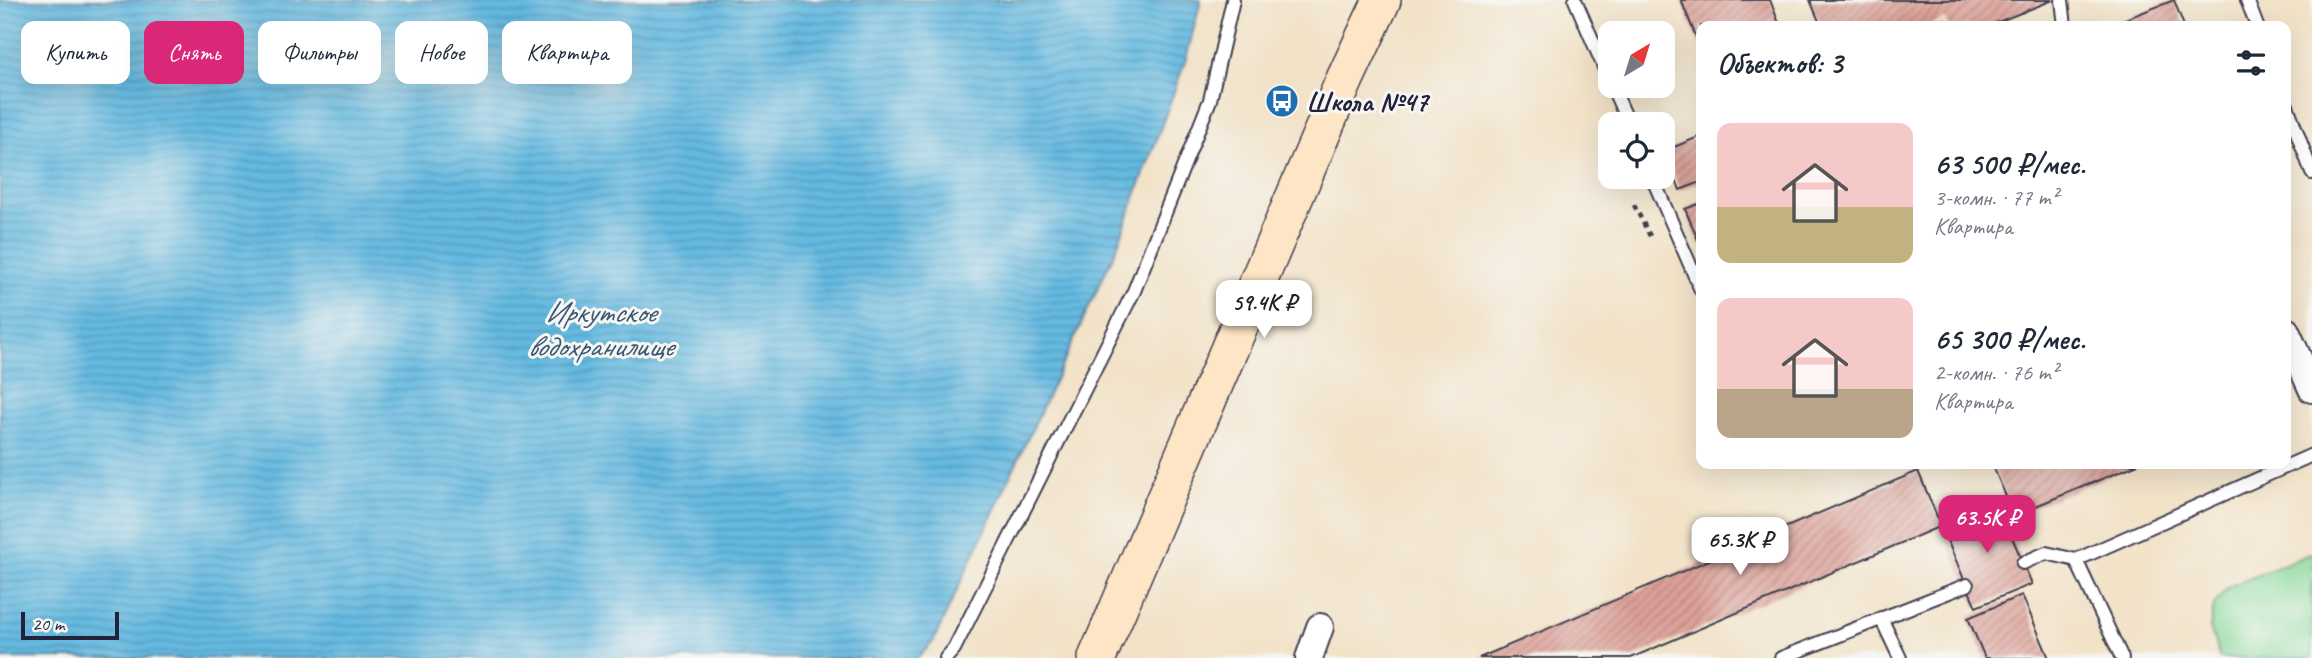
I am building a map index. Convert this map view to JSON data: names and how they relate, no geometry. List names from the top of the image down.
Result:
{
  "water": ["Иркутское водохранилище"],
  "places": {
    "bus stop": ["Школа №47"]
  },
  "scale_bar": "20 m",
  "north": "top right",
  "page": {
    "chip": [
      "Купить",
      "Снять",
      "Фильтры",
      "Новое",
      "Квартира"
    ],
    "heading": "Объектов: 3",
    "list": [
      {
        "name": "63 500 ₽/мес.",
        "note": "3-комн. · 77 m² · Квартира"
      },
      {
        "name": "65 300 ₽/мес.",
        "note": "2-комн. · 76 m² · Квартира"
      }
    ],
    "price": ["59.4K ₽", "63.5K ₽", "65.3K ₽"],
    "scale": "20 m"
  }
}
